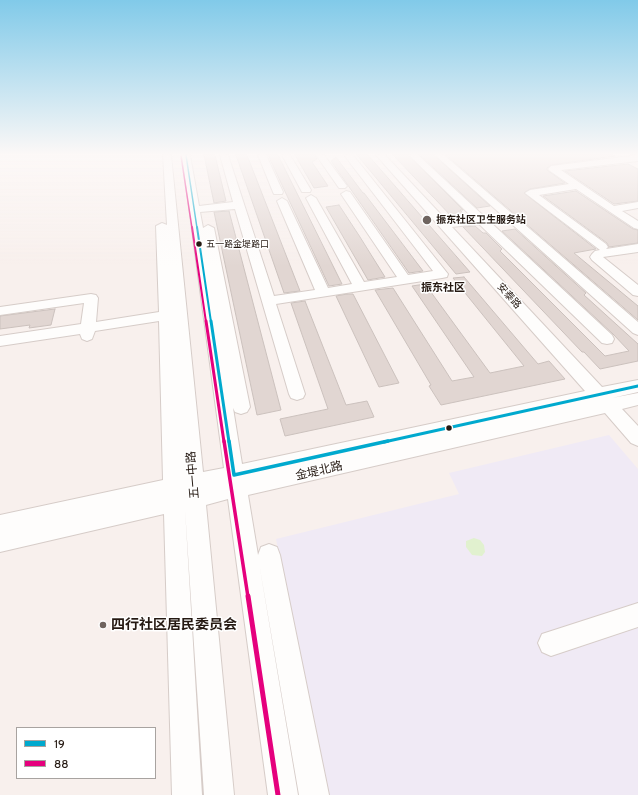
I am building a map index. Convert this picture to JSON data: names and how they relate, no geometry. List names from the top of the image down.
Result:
{
  "streets": {
    "street": ["安泰路", "金堤北路", "五一中路"]
  },
  "crossings": [
    ["安泰路", "金堤北路"],
    ["金堤北路", "五一中路"]
  ],
  "districts": ["振东社区"],
  "places": ["振东社区卫生服务站", "五一路金堤路口", "四行社区居民委员会"],
  "lines": ["transit line 19", "transit line 88"],
  "legend": ["19", "88"]
}
